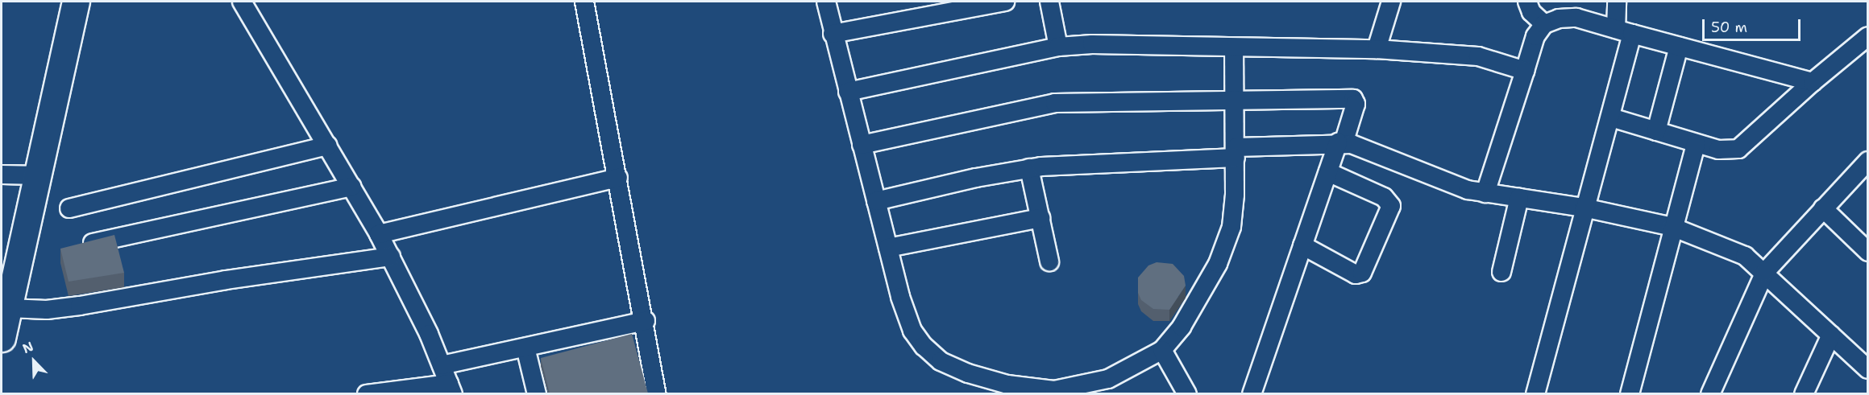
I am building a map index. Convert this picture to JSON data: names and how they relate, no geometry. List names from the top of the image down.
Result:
{
  "scale_bar": "50 m",
  "north": "top left"
}
